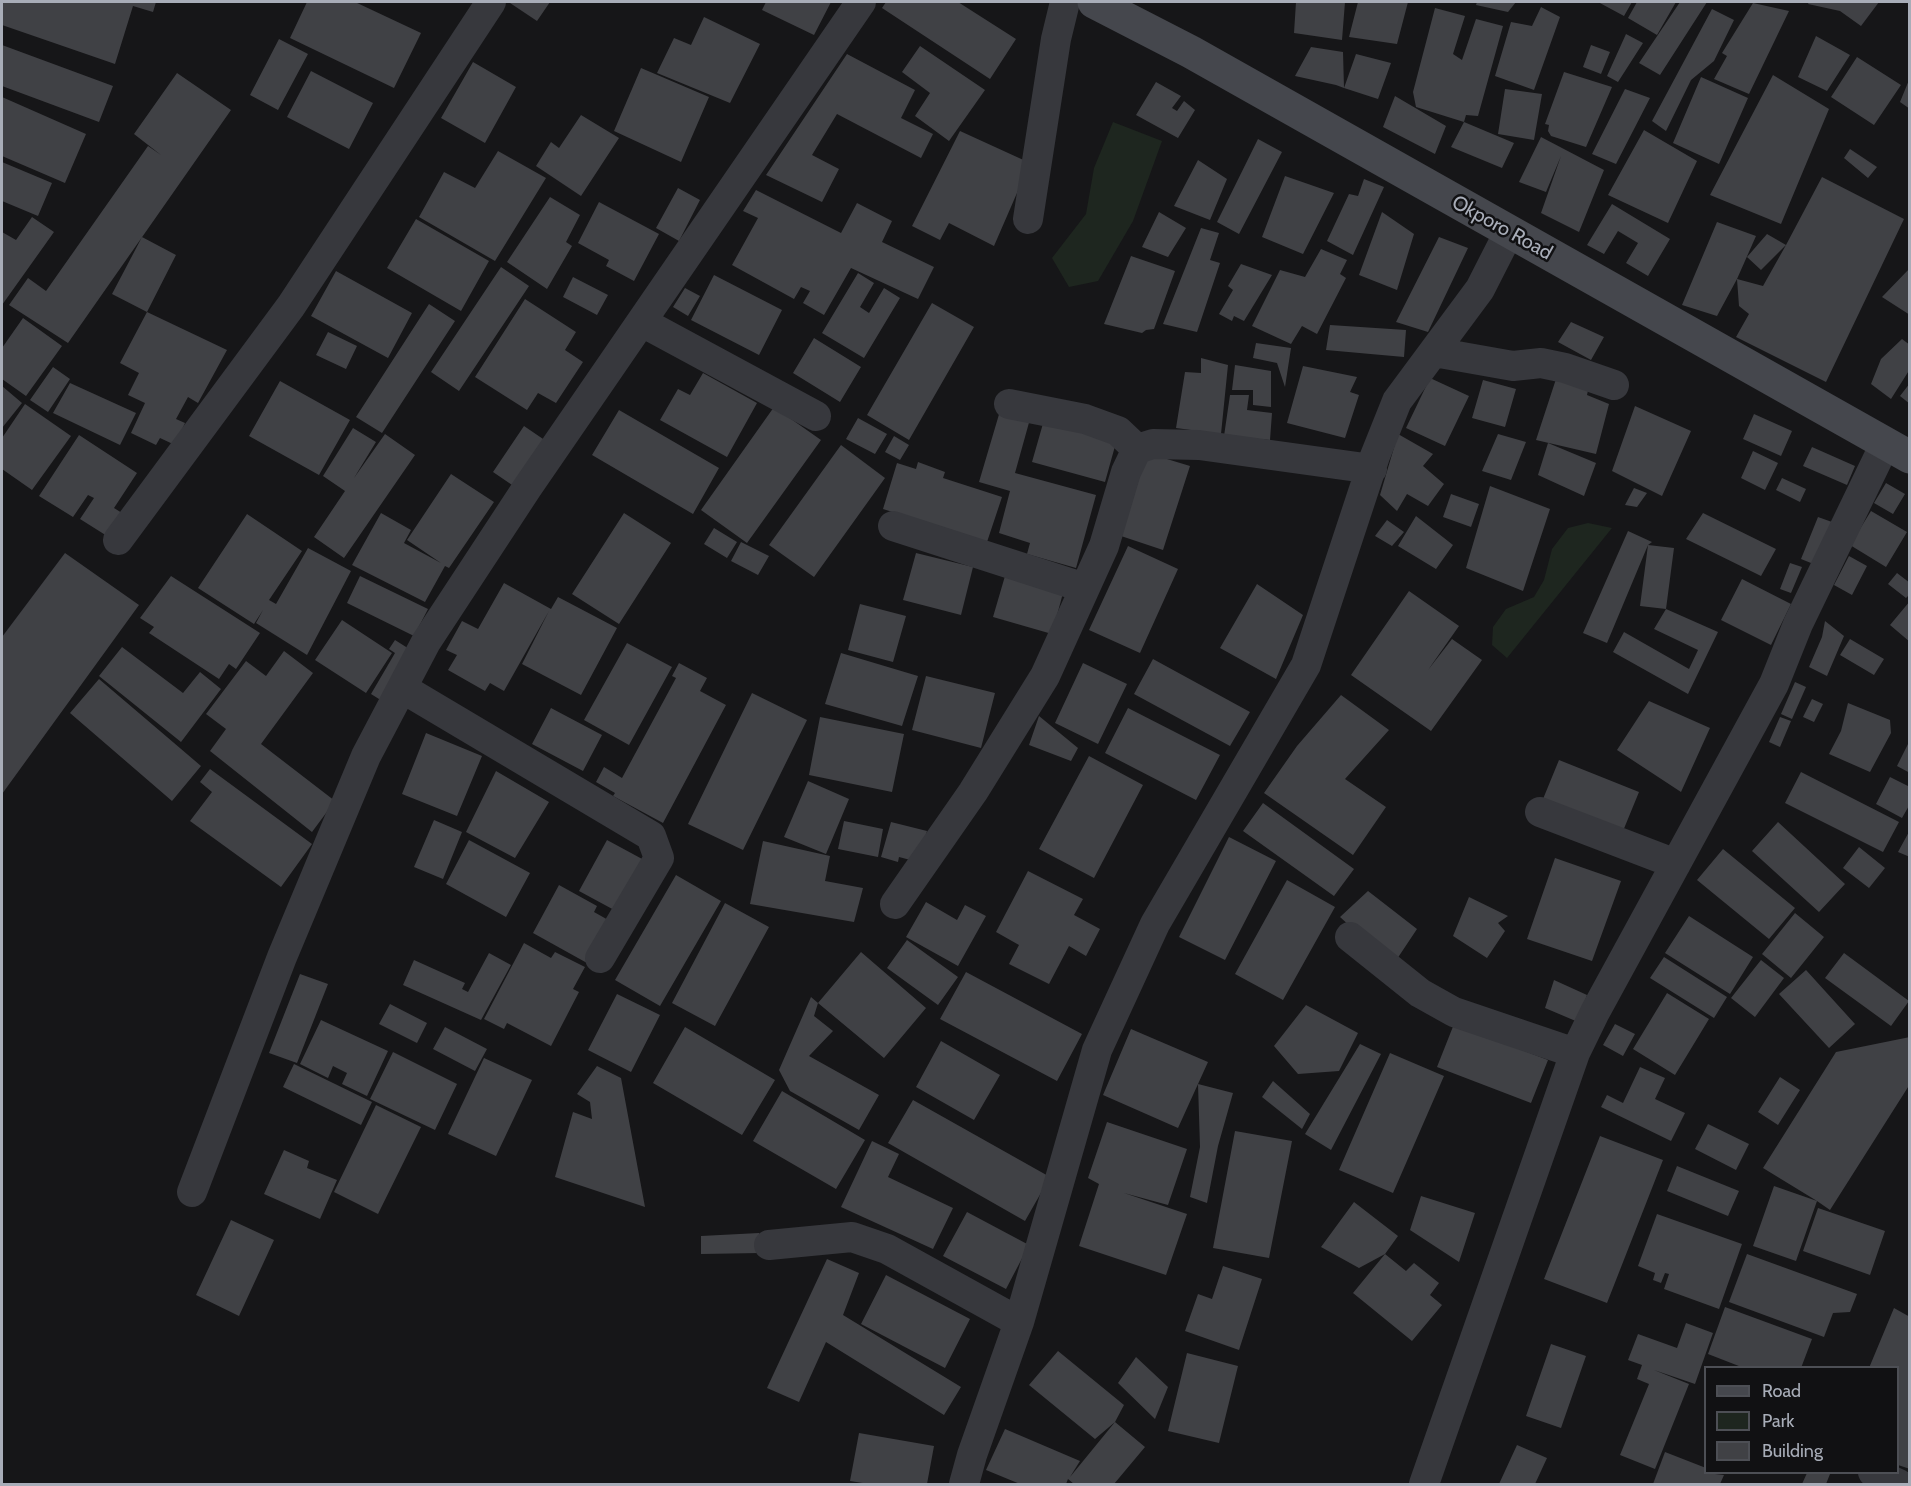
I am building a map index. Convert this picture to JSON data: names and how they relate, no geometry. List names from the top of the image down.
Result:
{
  "streets": {
    "main road": ["Okporo Road"]
  },
  "legend": ["Road", "Park", "Building"]
}
